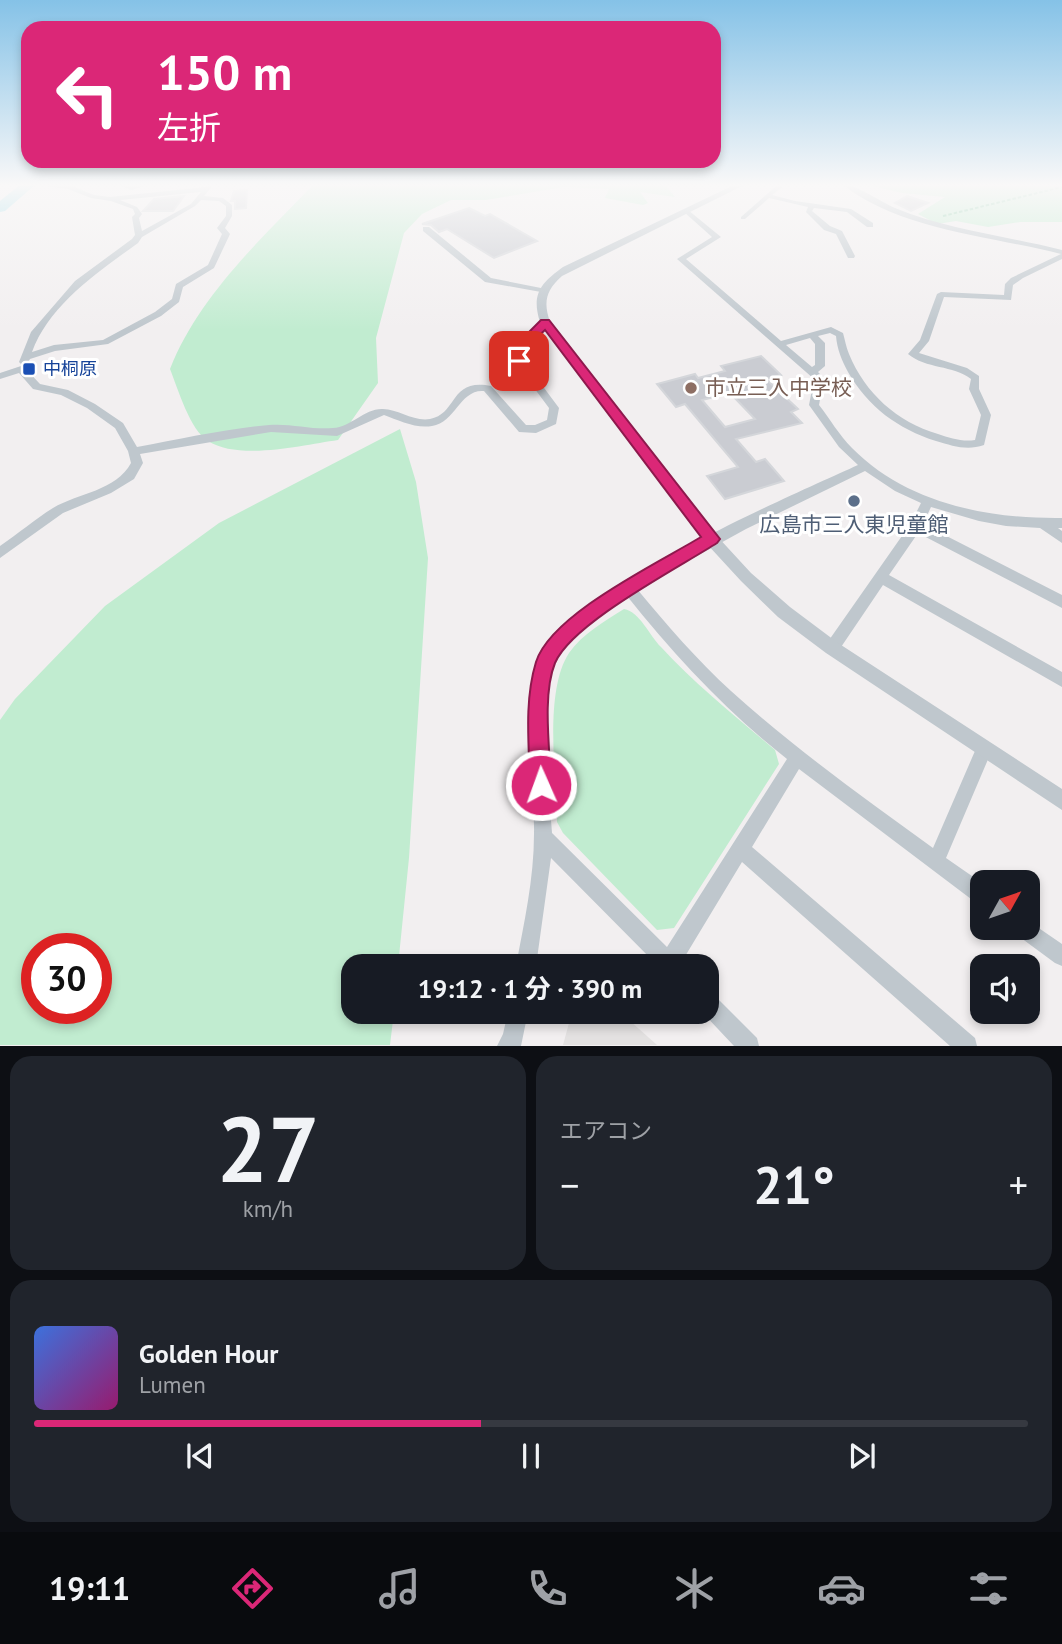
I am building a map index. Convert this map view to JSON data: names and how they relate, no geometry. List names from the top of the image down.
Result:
{
  "places": {
    "transit": ["中桐原"],
    "other": ["市立三入中学校", "広島市三入東児童館"]
  },
  "north": "top right",
  "page": {
    "turn": ["150 m", "左折"],
    "limit": "30",
    "trip": "19:12 · 1 分 · 390 m",
    "tile": [
      ["27", "km/h"],
      "エアコン"
    ],
    "heat": ["−", "21°", "+"],
    "song": ["Golden Hour", "Lumen"],
    "tabs": "19:11"
  }
}
